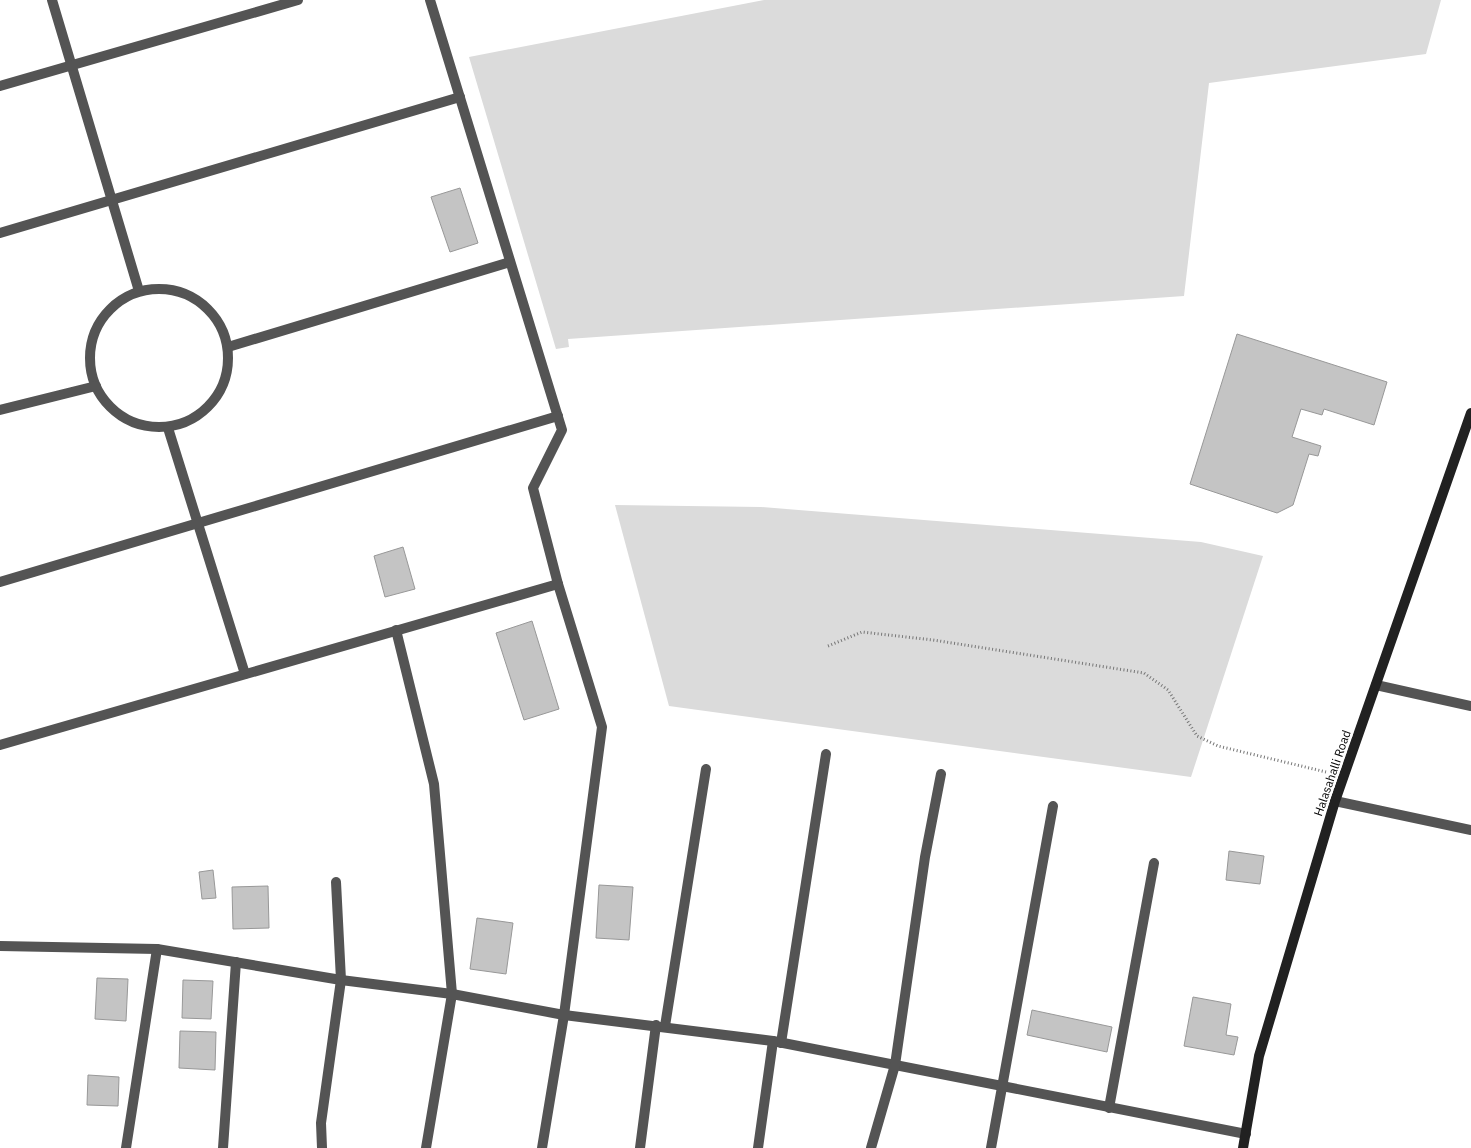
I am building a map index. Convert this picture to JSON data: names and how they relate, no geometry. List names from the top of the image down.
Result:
{
  "streets": {
    "main road": ["Halasahalli Road"]
  }
}
